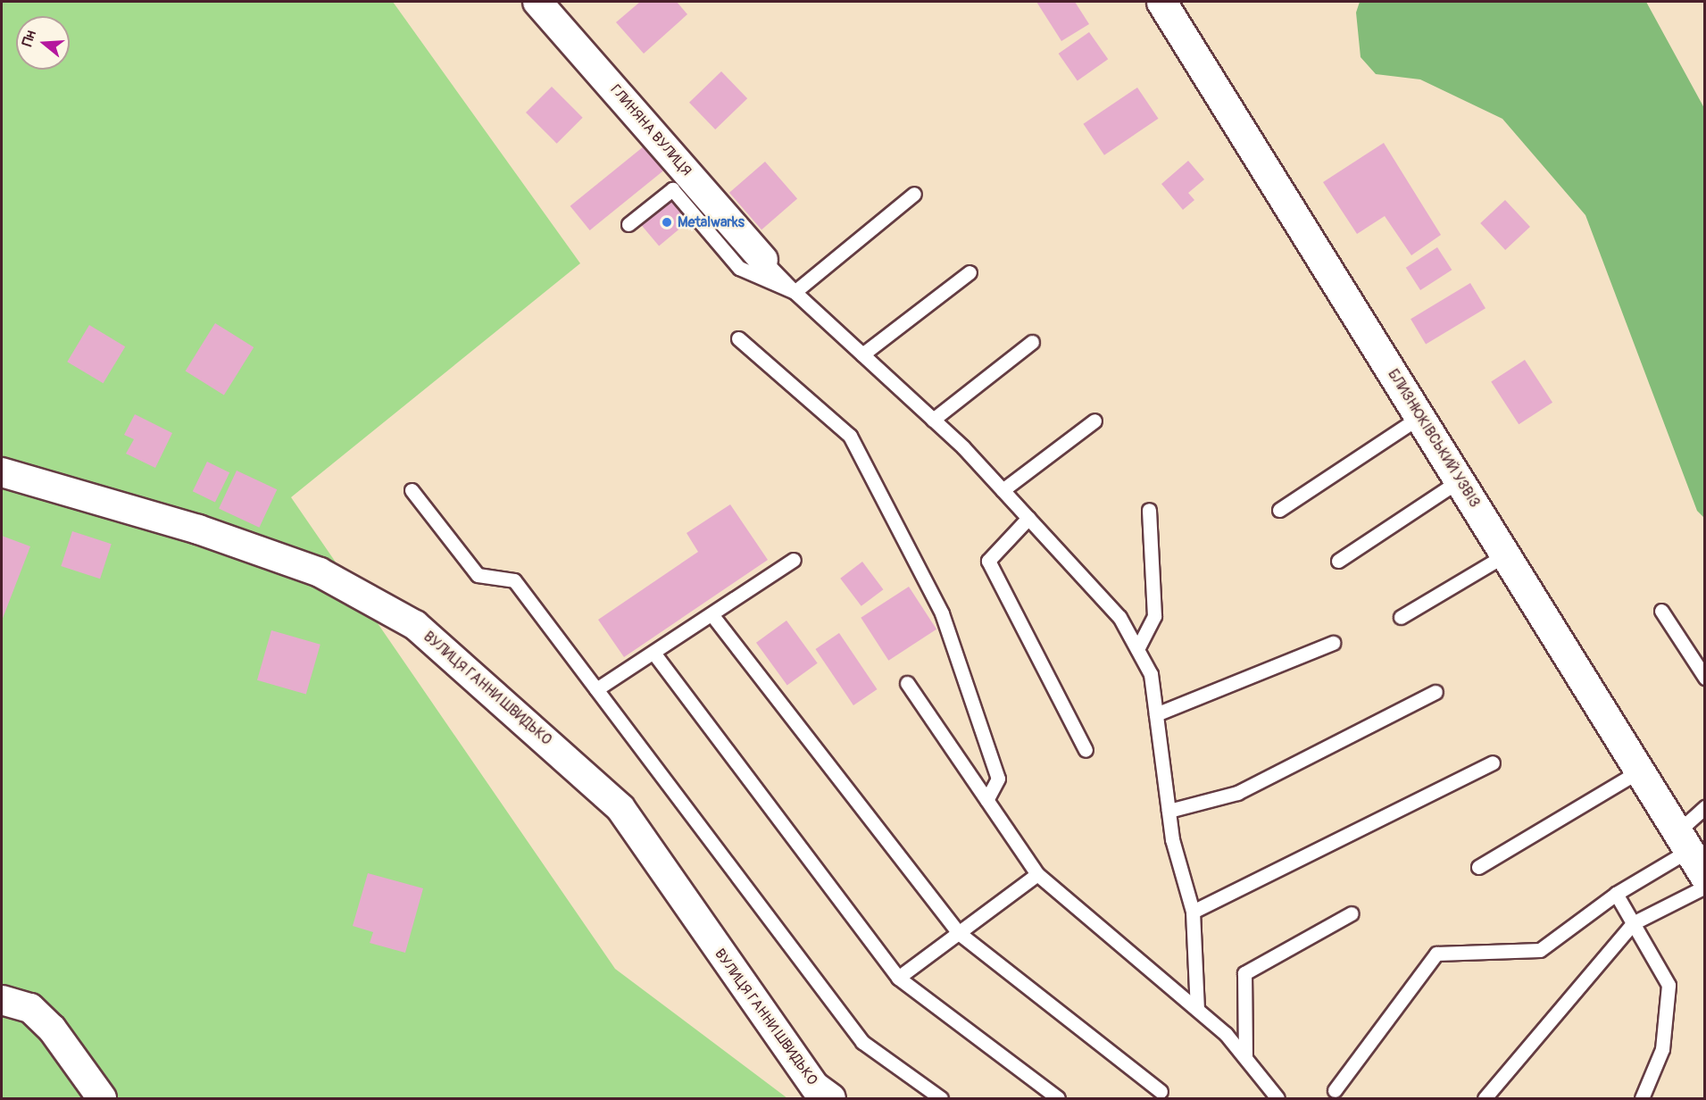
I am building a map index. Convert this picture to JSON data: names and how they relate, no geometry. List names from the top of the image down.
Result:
{
  "streets": {
    "street": ["ГЛИНЯНА ВУЛИЦЯ", "БЛИЗНЮКІВСЬКИЙ УЗВІЗ", "ВУЛИЦЯ ГАННИ ШВИДЬКО"]
  },
  "places": ["Metalwarks"],
  "north": "left"
}
